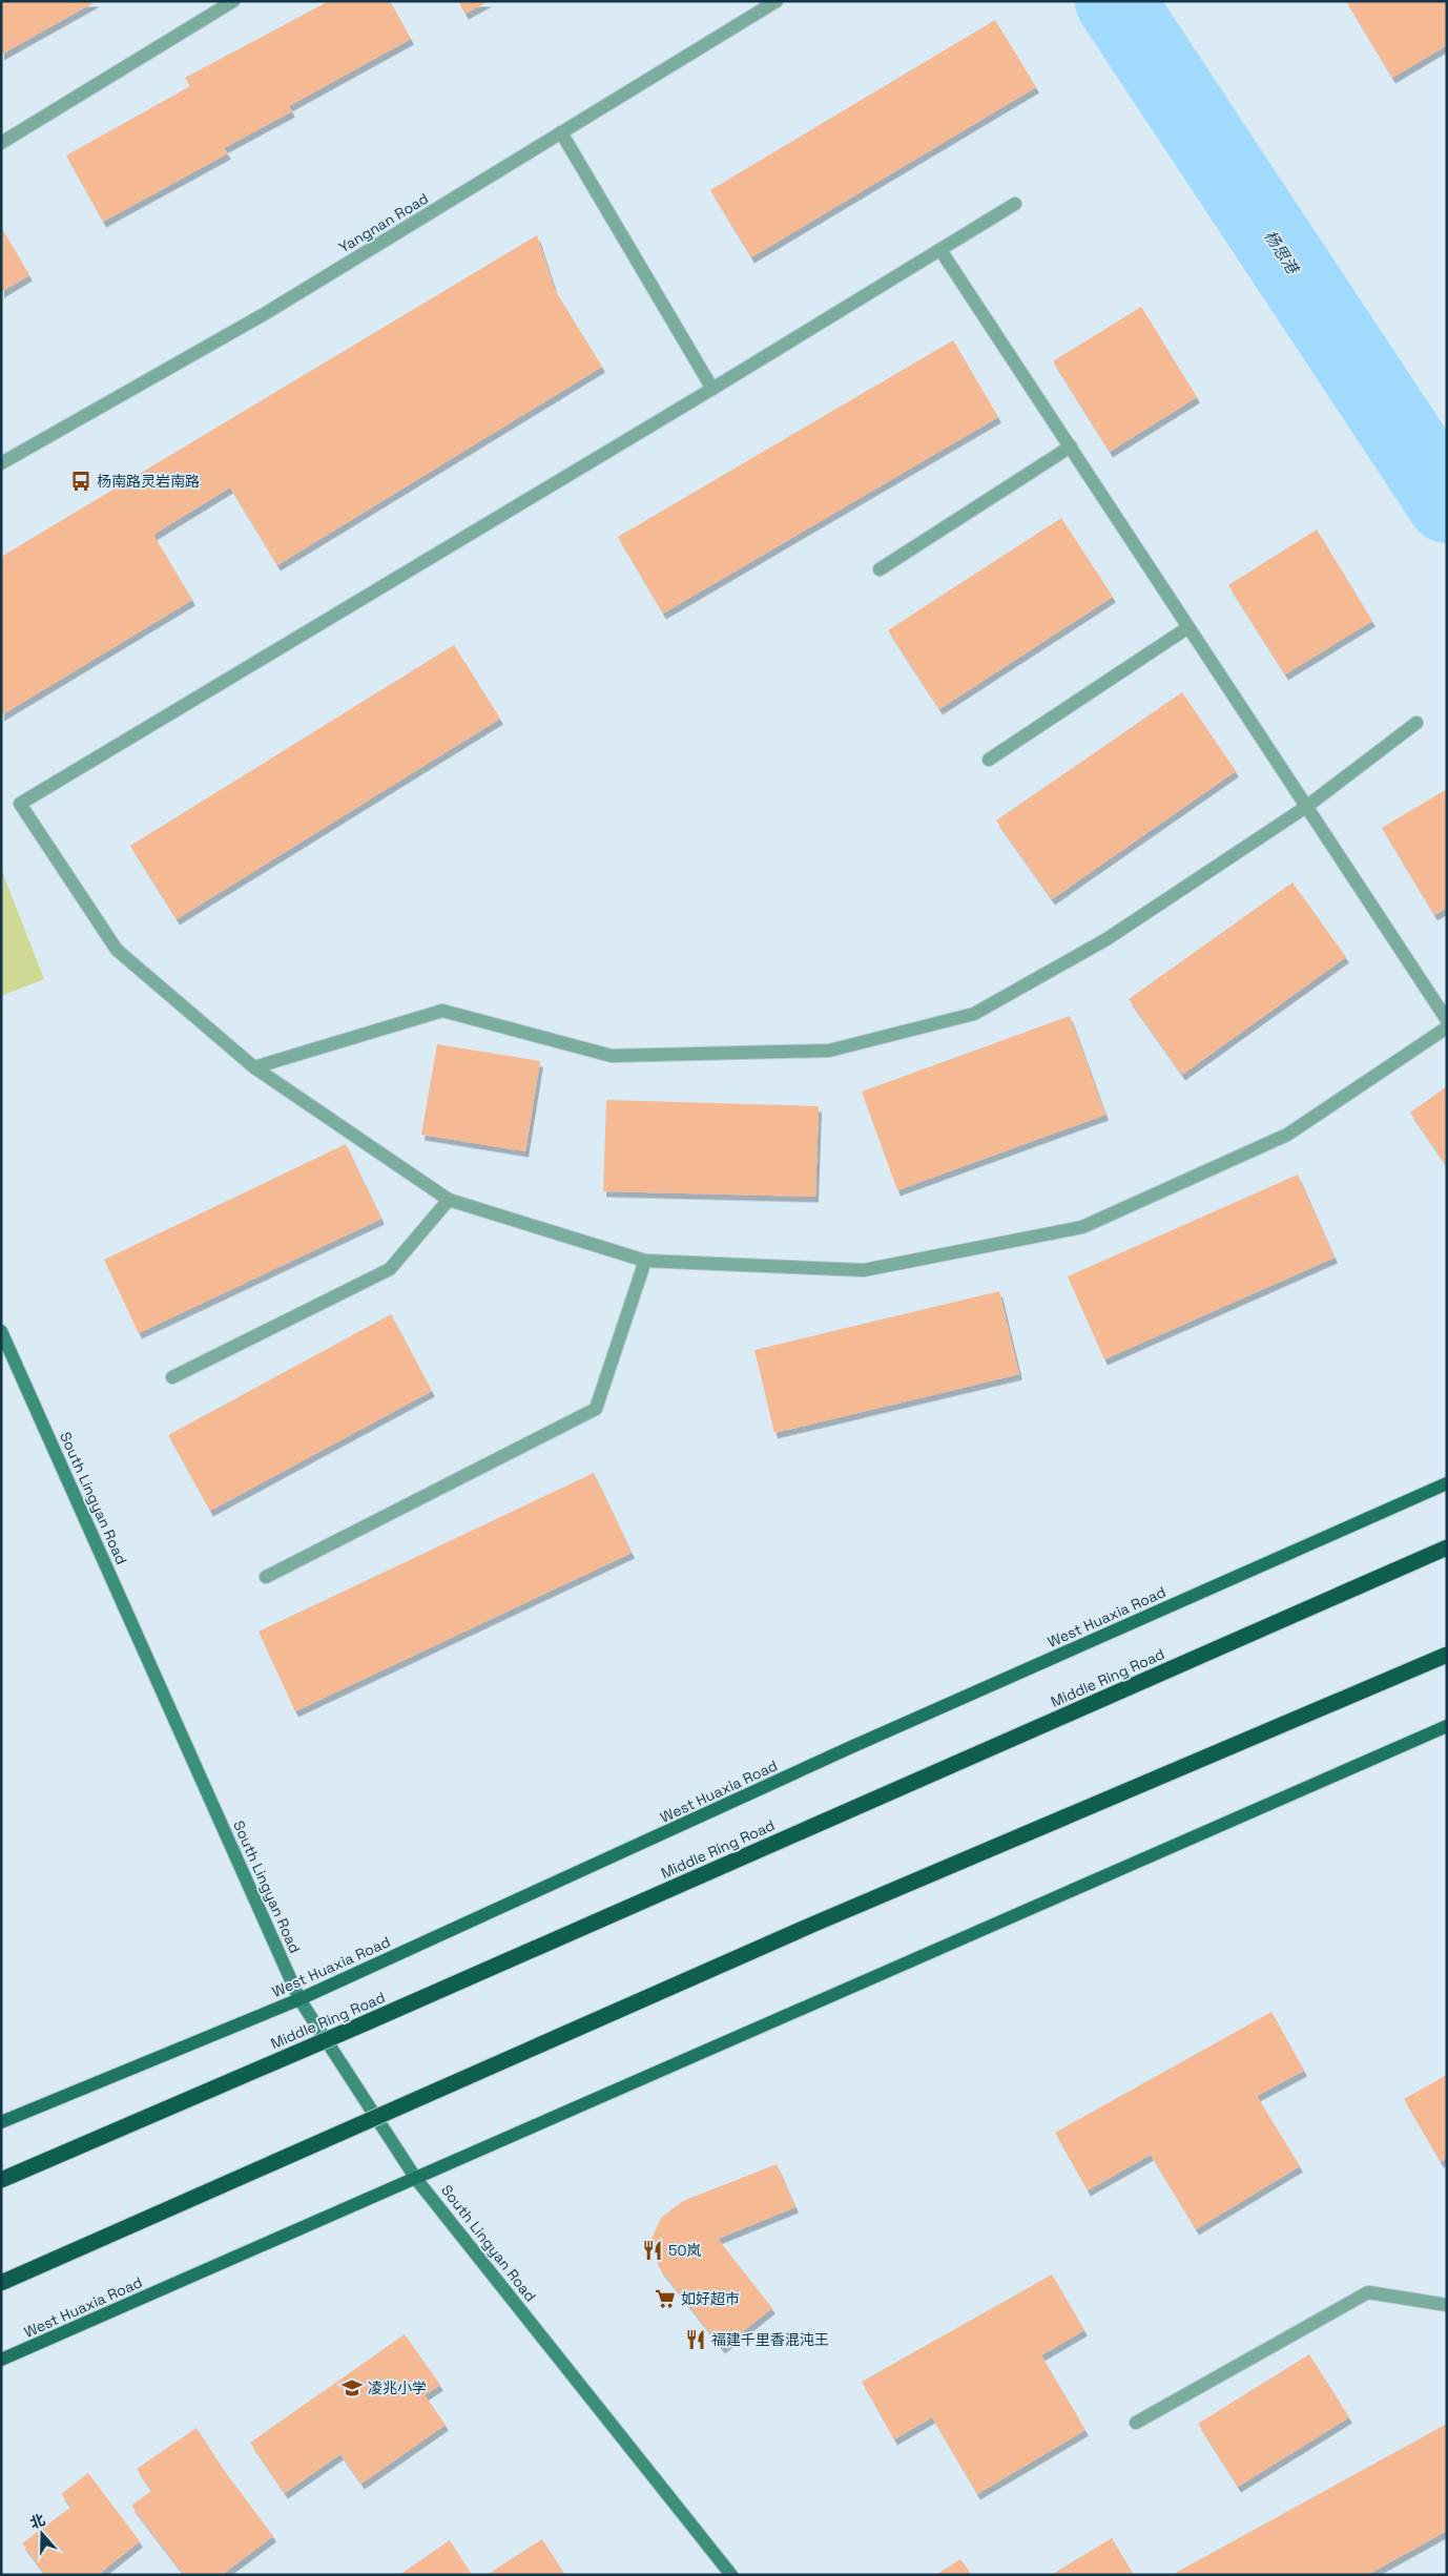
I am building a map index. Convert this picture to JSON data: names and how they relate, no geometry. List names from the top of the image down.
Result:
{
  "streets": {
    "highway": ["Middle Ring Road"],
    "main road": ["West Huaxia Road"],
    "street": ["Yangnan Road", "South Lingyan Road"]
  },
  "crossings": [
    ["South Lingyan Road", "West Huaxia Road"]
  ],
  "water": ["杨思港"],
  "places": {
    "bus stop": ["杨南路灵岩南路"],
    "restaurant": ["50岚", "福建千里香混沌王"],
    "supermarket": ["如好超市"],
    "school or university": ["凌兆小学"]
  },
  "north": "top"
}
